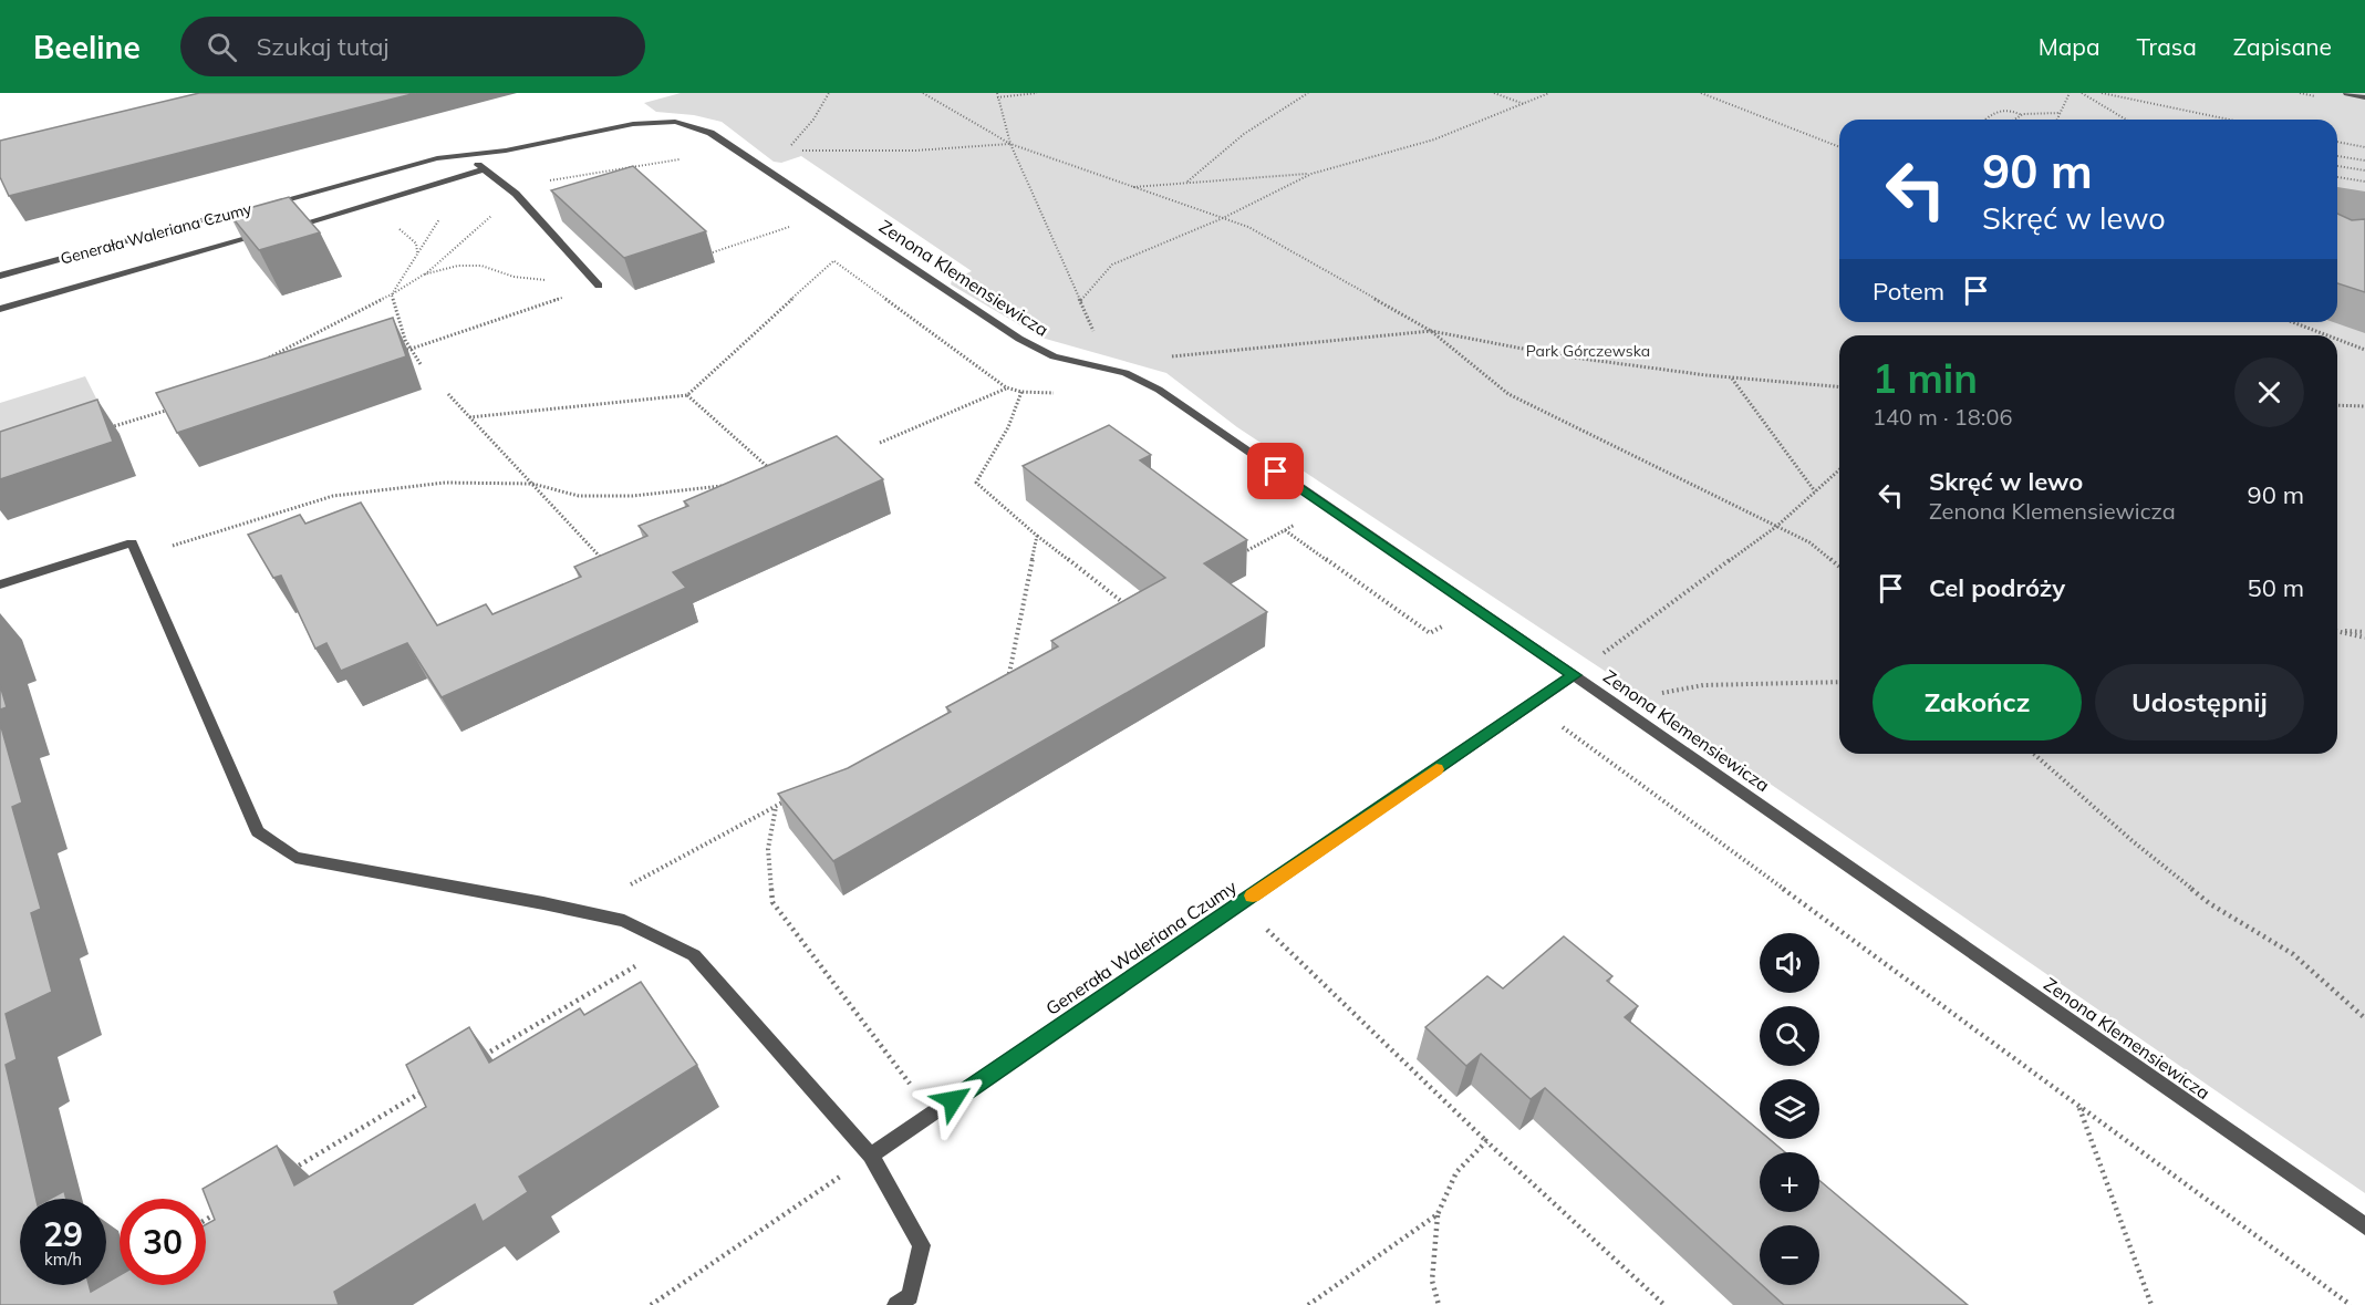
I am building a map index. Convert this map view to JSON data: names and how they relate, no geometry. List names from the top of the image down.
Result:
{
  "streets": {
    "street": ["Generała Waleriana Czumy", "Zenona Klemensiewicza"]
  },
  "crossings": [
    ["Generała Waleriana Czumy", "Zenona Klemensiewicza"]
  ],
  "parks": ["Park Górczewska"],
  "page": {
    "header": "Beeline",
    "search": "Szukaj tutaj",
    "nav": ["Mapa", "Trasa", "Zapisane"],
    "turn": ["90 m", "Skręć w lewo"],
    "then": "Potem",
    "heading": ["1 min", "140 m · 18:06"],
    "list": [
      {
        "name": "Skręć w lewo",
        "note": "Zenona Klemensiewicza",
        "value": "90 m"
      },
      {
        "name": "Cel podróży",
        "value": "50 m"
      }
    ],
    "buttons": ["Zakończ", "Udostępnij"],
    "map_buttons": ["+", "−"],
    "speed": "29 km/h",
    "limit": "30"
  }
}
